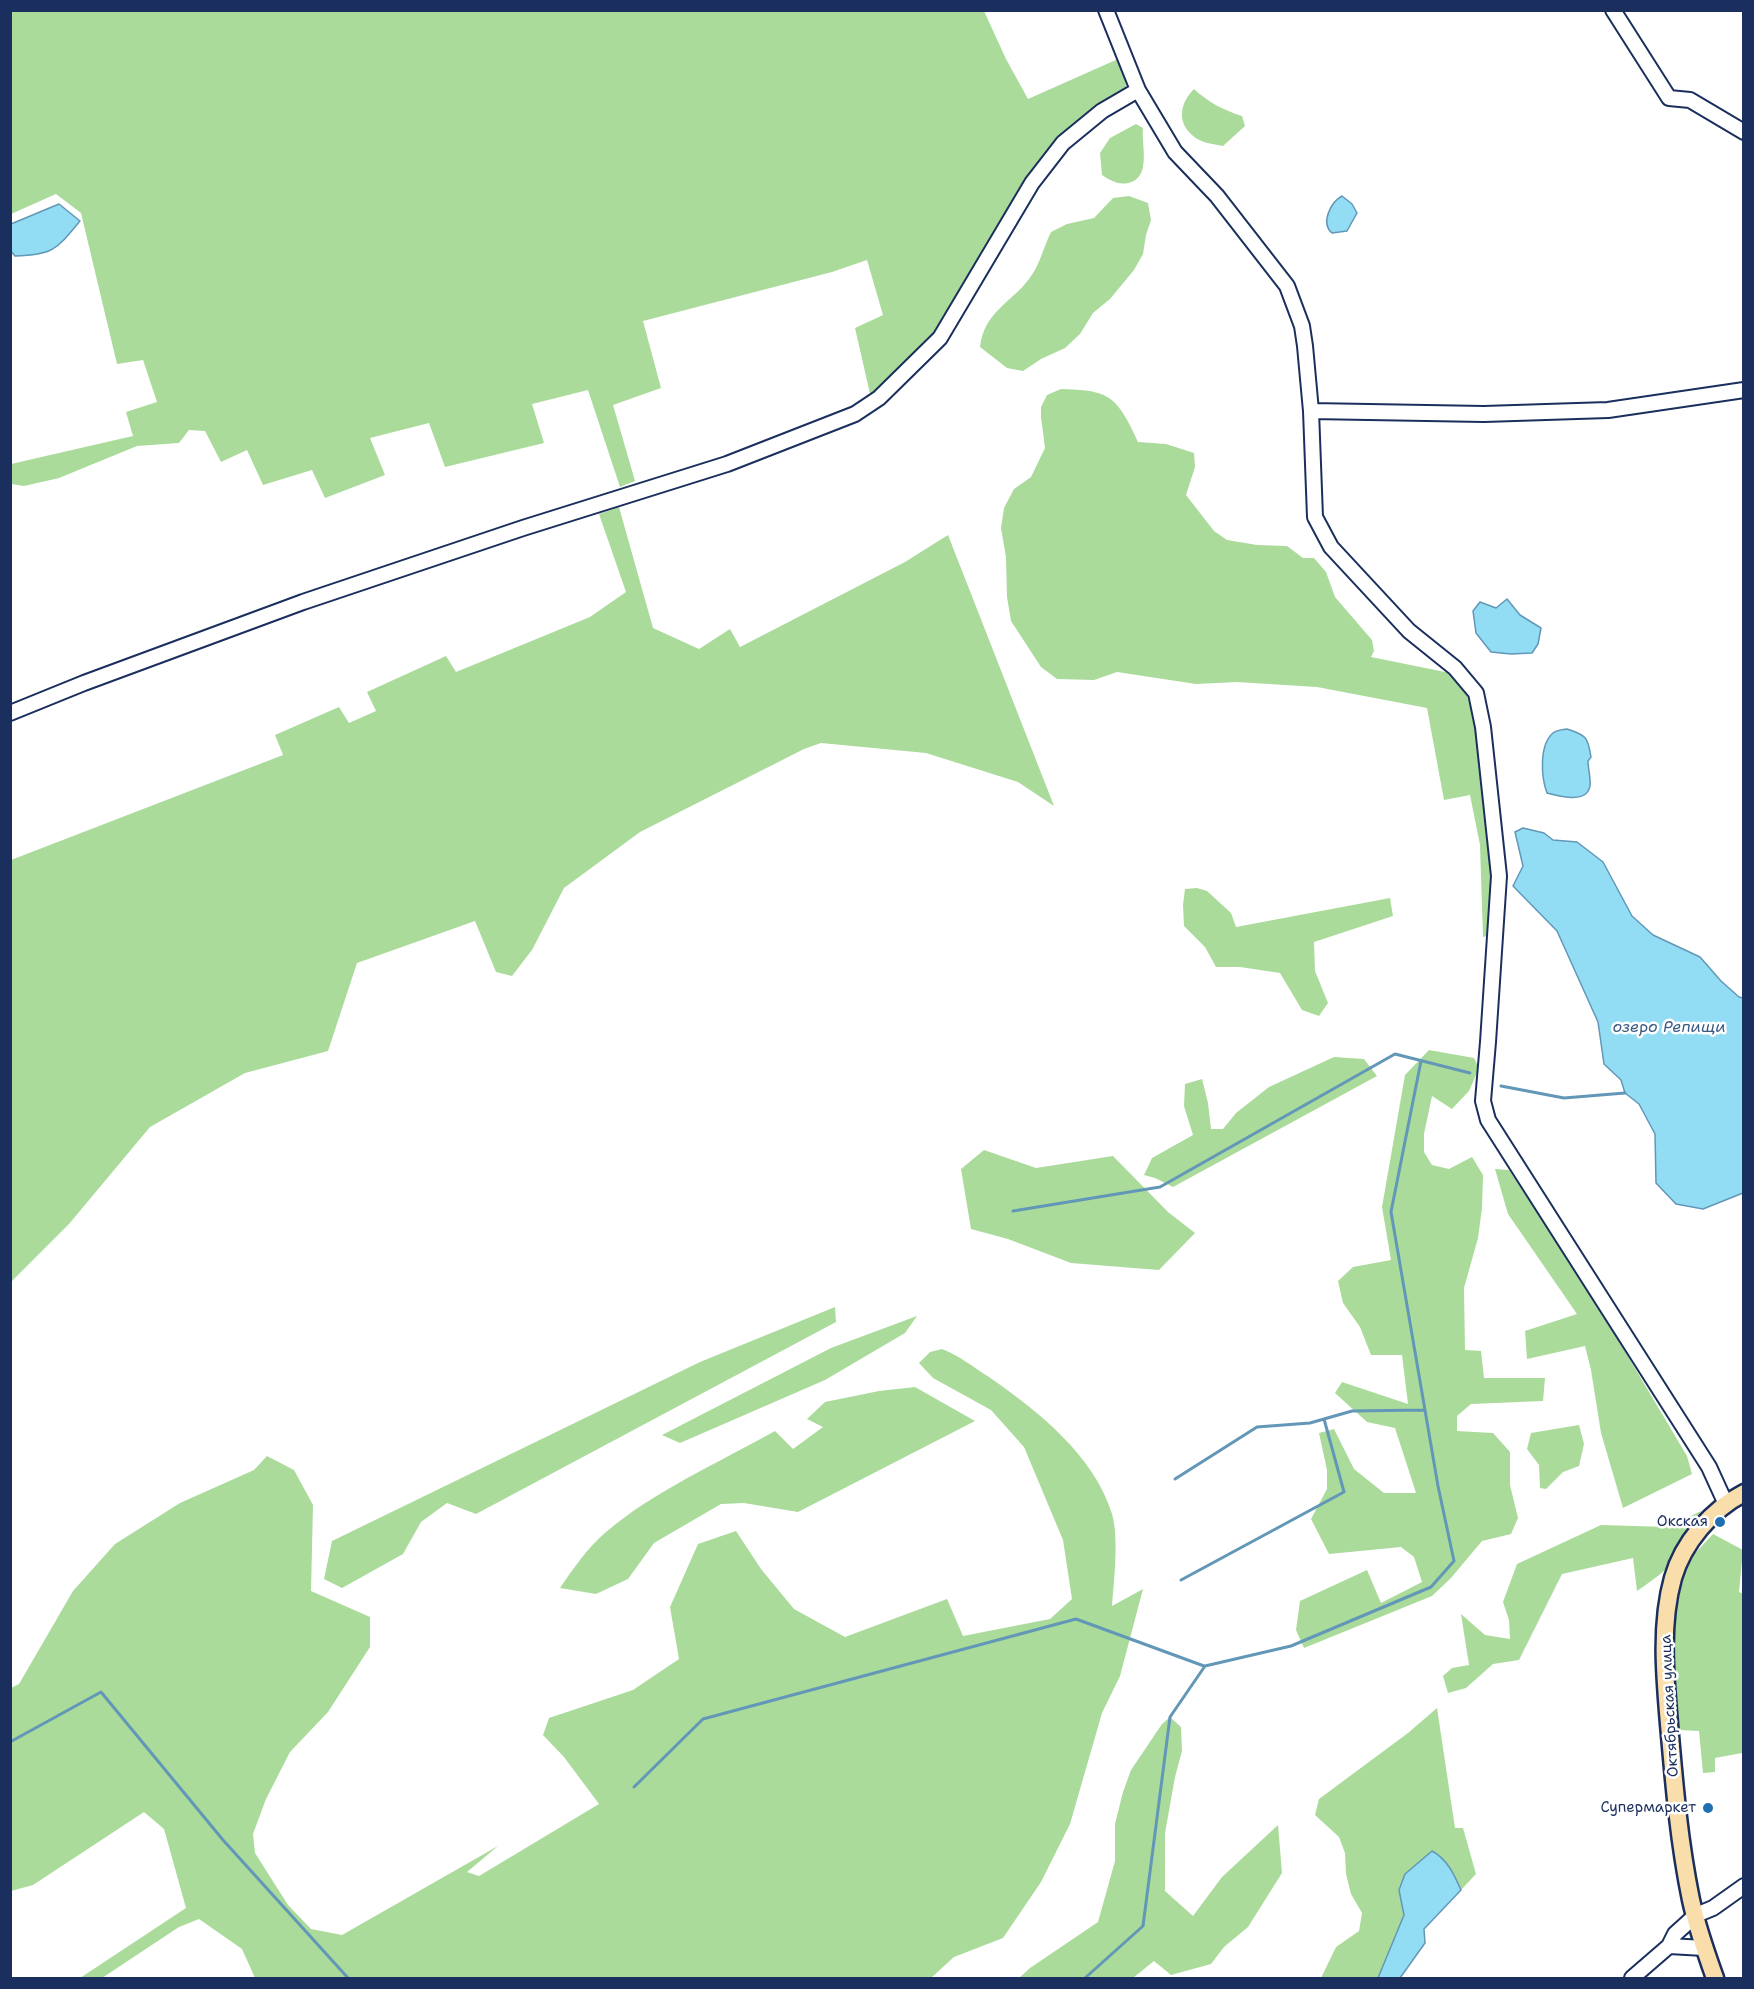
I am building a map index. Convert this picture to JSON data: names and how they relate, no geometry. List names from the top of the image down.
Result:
{
  "streets": {
    "main road": ["Октябрьская улица"]
  },
  "water": ["озеро Репищи"],
  "places": ["Окская", "Супермаркет"]
}
